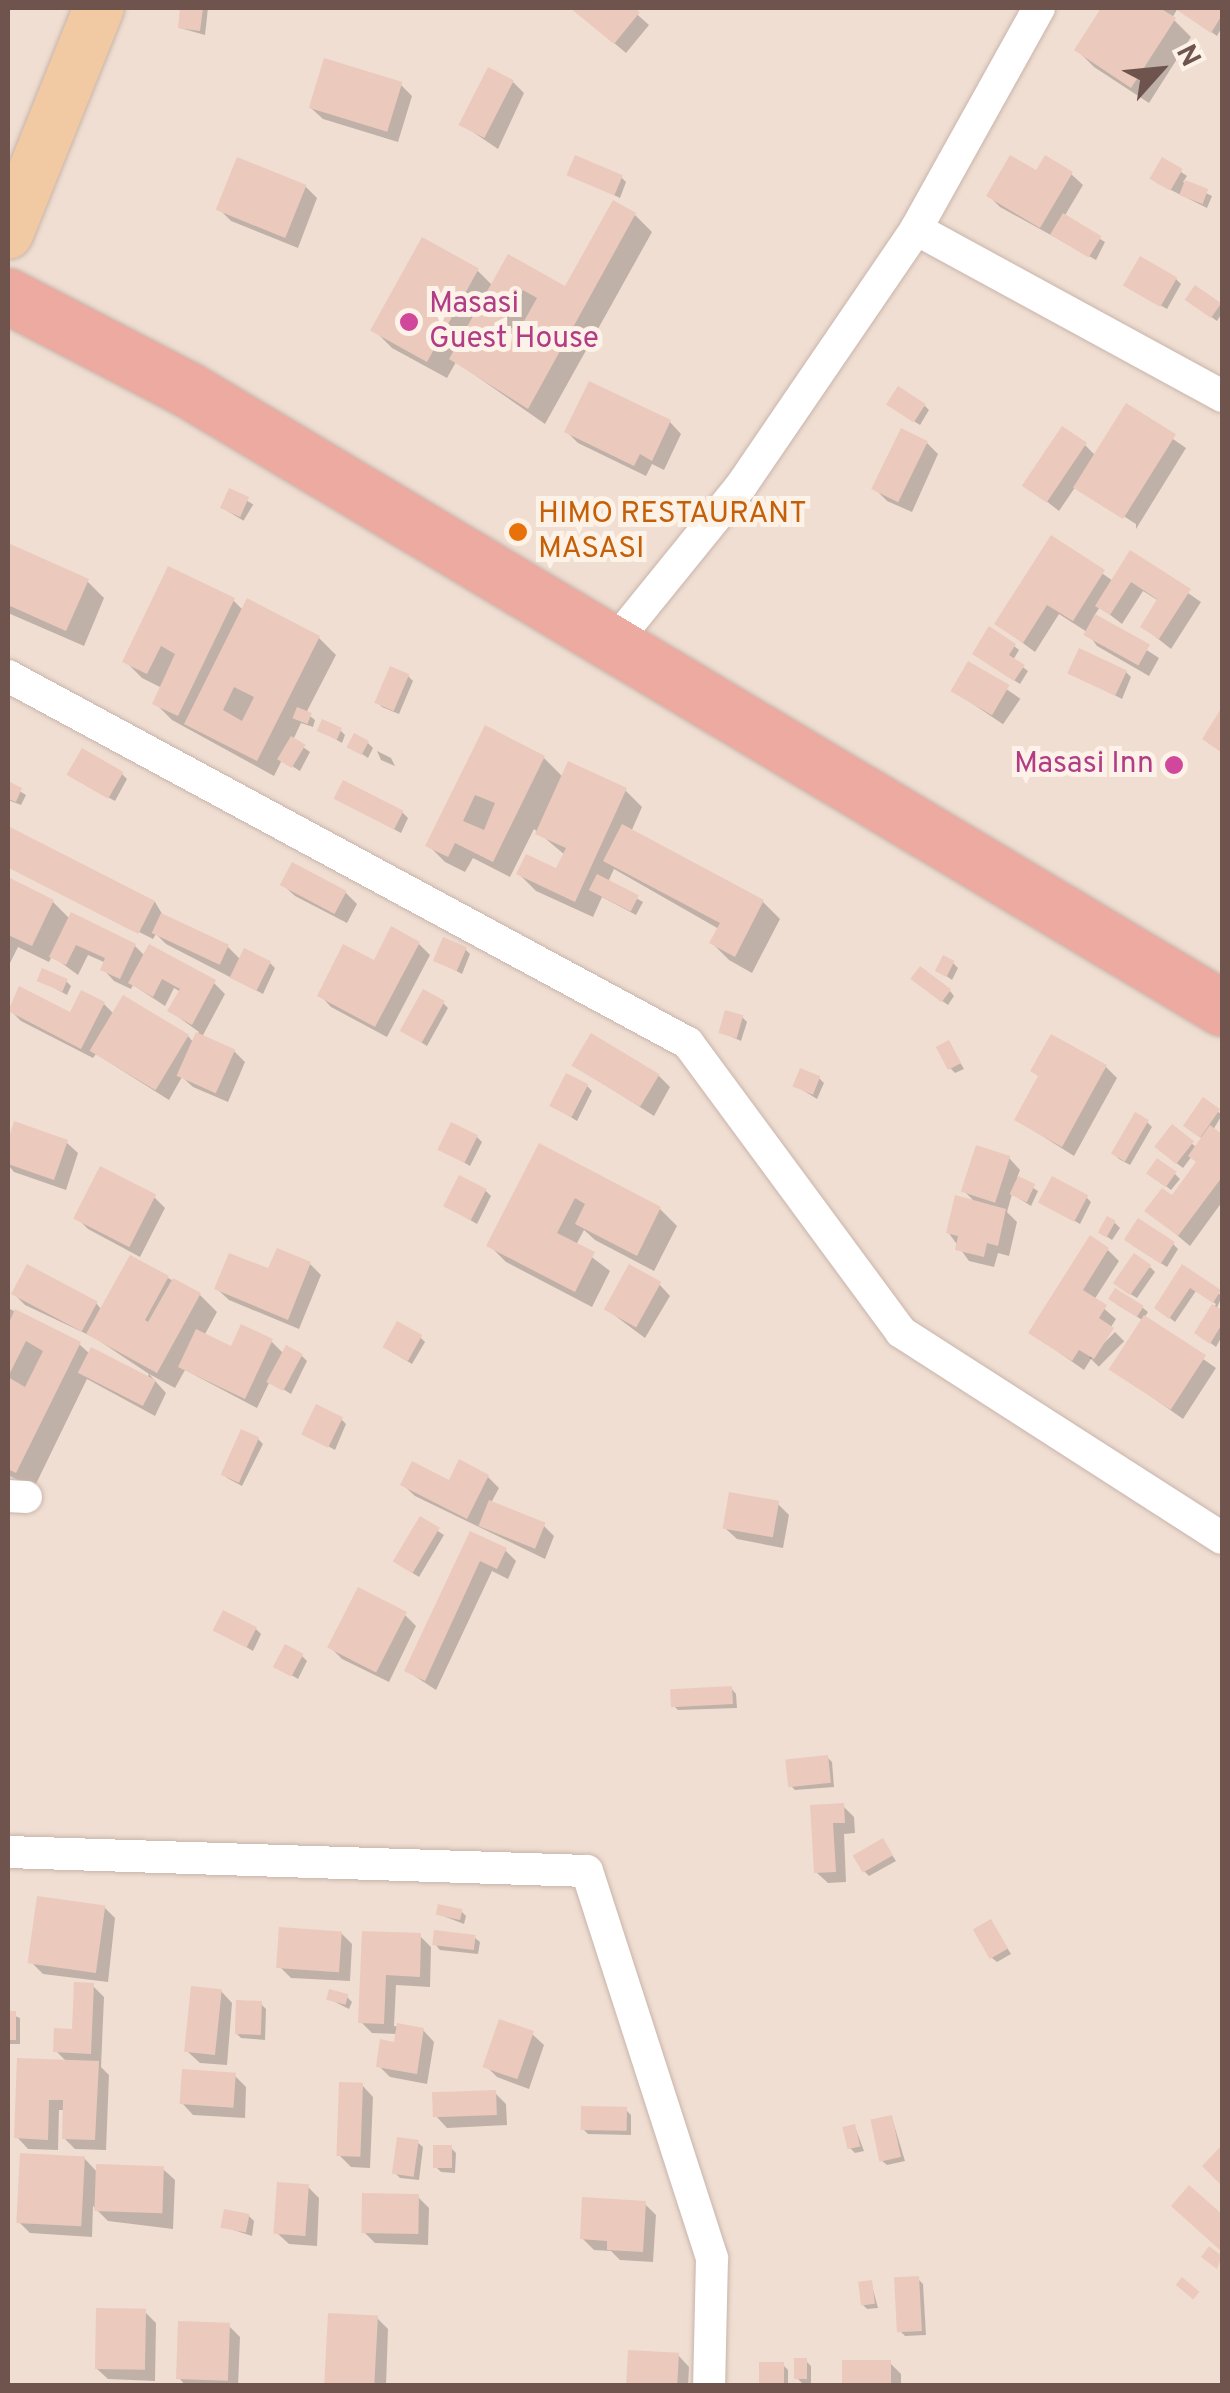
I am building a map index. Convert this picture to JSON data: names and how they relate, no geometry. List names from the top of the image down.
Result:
{
  "places": ["Masasi Guest House", "HIMO RESTAURANT MASASI", "Masasi Inn"],
  "north": "top right"
}
